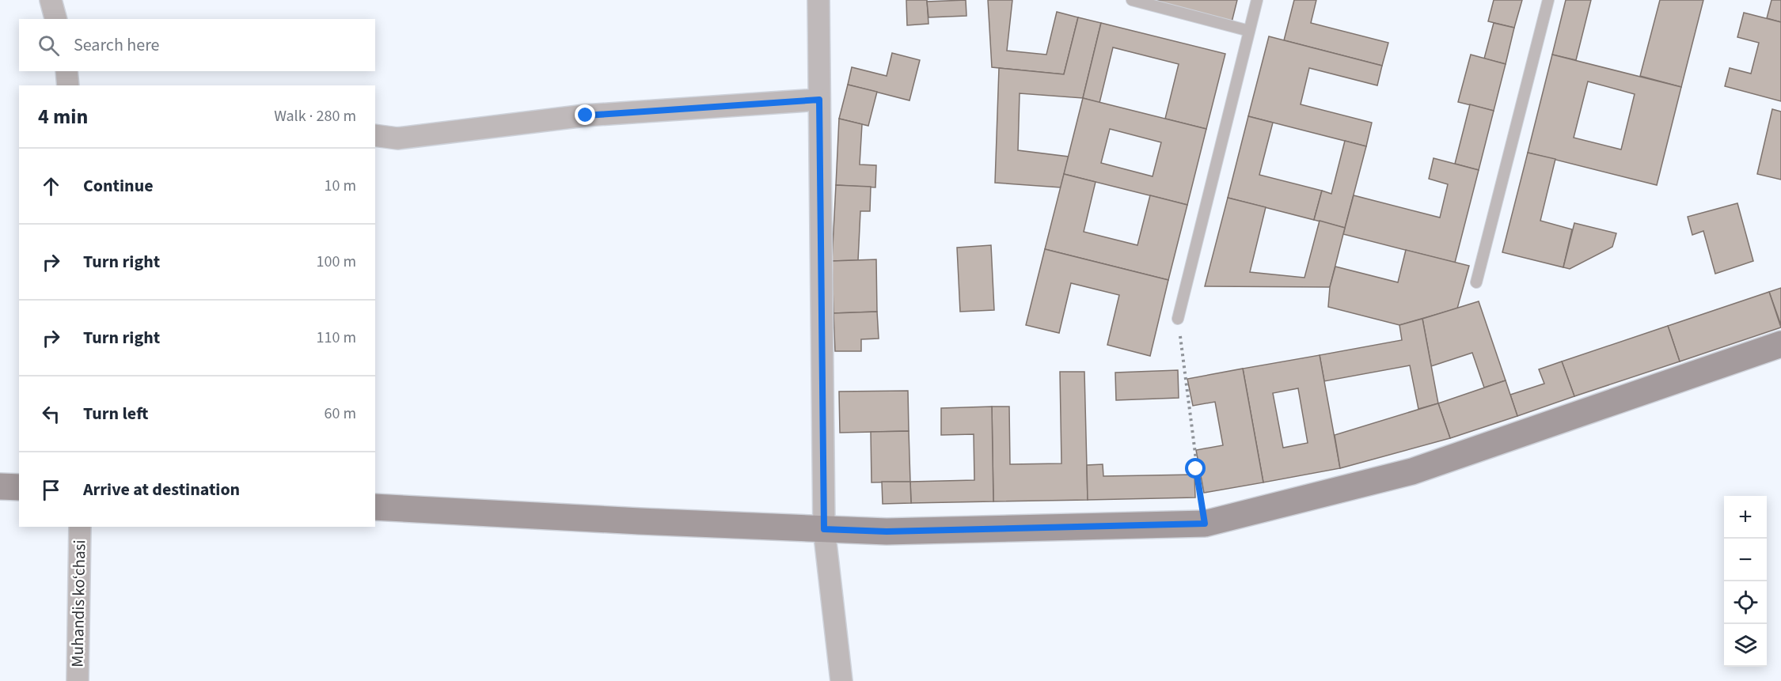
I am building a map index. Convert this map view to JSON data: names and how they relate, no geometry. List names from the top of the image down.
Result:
{
  "streets": {
    "street": ["Muhandis ko‘chasi"]
  },
  "page": {
    "search": "Search here",
    "heading": ["4 min", "Walk · 280 m"],
    "list": [
      ["Continue", "10 m"],
      ["Turn right", "100 m"],
      ["Turn right", "110 m"],
      ["Turn left", "60 m"],
      "Arrive at destination"
    ],
    "map_buttons": ["+", "−"]
  }
}
